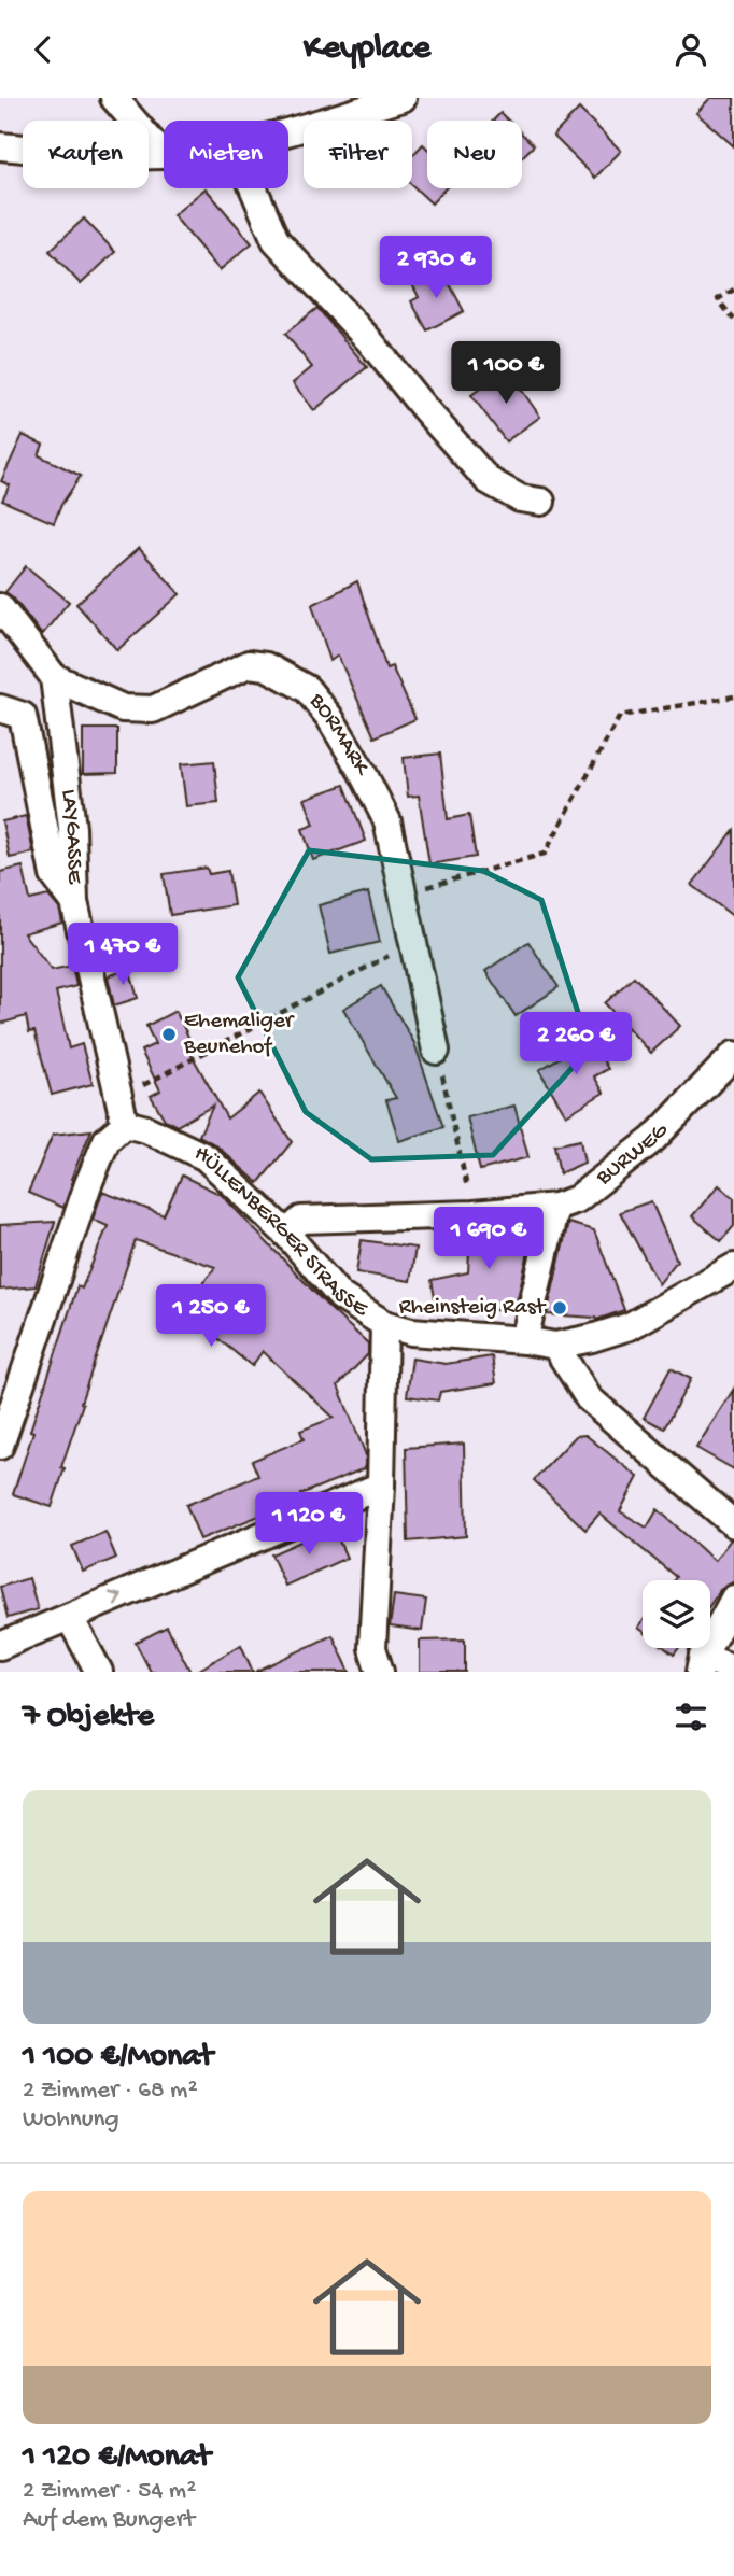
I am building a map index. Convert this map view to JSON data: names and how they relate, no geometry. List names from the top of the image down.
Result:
{
  "streets": {
    "street": [
      "BORMARK",
      "LAYGASSE",
      "BURWEG",
      "HÜLLENBERGER STRASSE"
    ]
  },
  "crossings": [
    ["BORMARK", "LAYGASSE"],
    ["LAYGASSE", "HÜLLENBERGER STRASSE"],
    ["BURWEG", "HÜLLENBERGER STRASSE"]
  ],
  "places": ["Ehemaliger Beunehof", "Rheinsteig Rast"],
  "page": {
    "header": "Keyplace",
    "chip": [
      "Kaufen",
      "Mieten",
      "Filter",
      "Neu"
    ],
    "price": [
      "2 930 €",
      "1 100 €",
      "1 470 €",
      "2 260 €",
      "1 690 €",
      "1 250 €",
      "1 120 €"
    ],
    "heading": "7 Objekte",
    "list": [
      {
        "name": "1 100 €/Monat",
        "note": "2 Zimmer · 68 m² · Wohnung"
      },
      {
        "name": "1 120 €/Monat",
        "note": "2 Zimmer · 54 m² · Auf dem Bungert"
      }
    ]
  }
}
